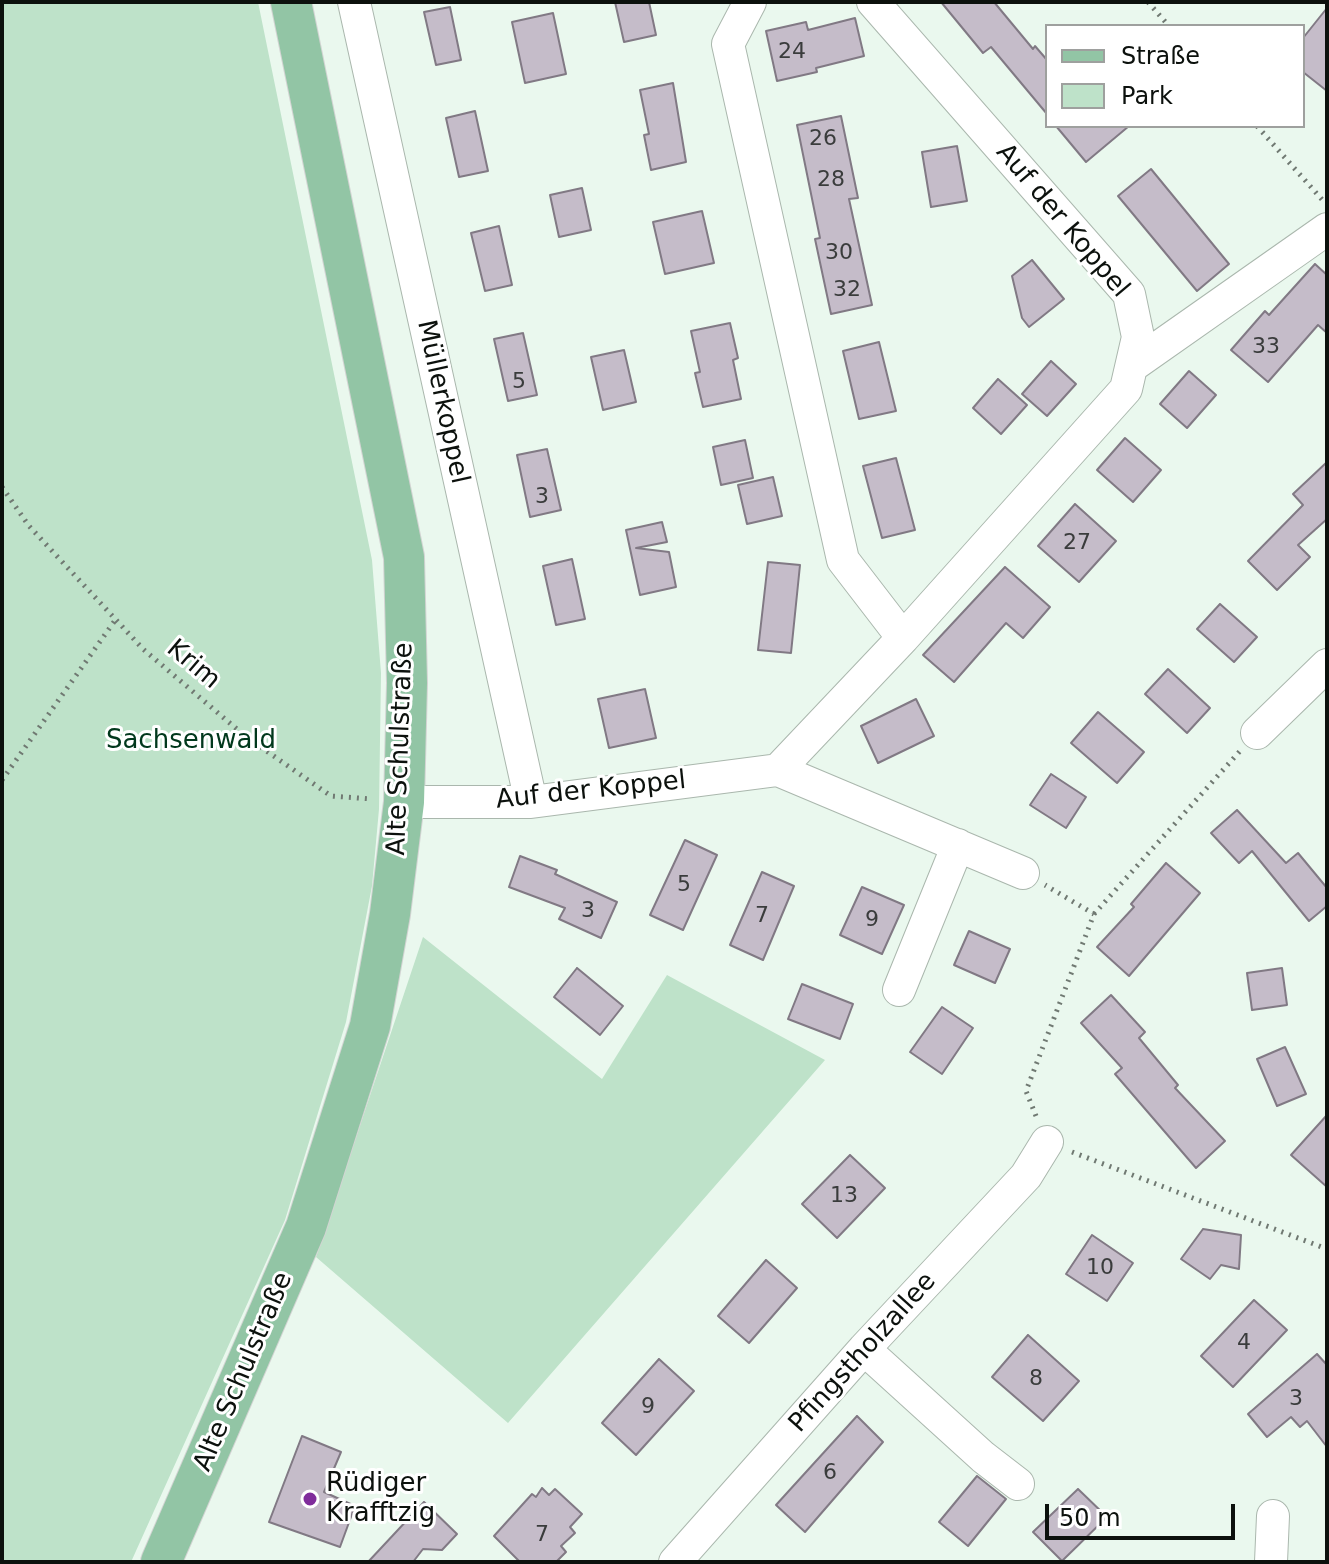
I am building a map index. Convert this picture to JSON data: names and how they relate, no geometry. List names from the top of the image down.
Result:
{
  "streets": {
    "main road": ["Alte Schulstraße"],
    "street": ["Auf der Koppel", "Müllerkoppel", "Pfingstholzallee"],
    "path": ["Krim"]
  },
  "crossings": [
    ["Auf der Koppel", "Müllerkoppel"],
    ["Auf der Koppel", "Krim"],
    ["Auf der Koppel", "Alte Schulstraße"],
    ["Krim", "Alte Schulstraße"]
  ],
  "parks": ["Sachsenwald"],
  "places": ["Rüdiger Krafftzig"],
  "house_numbers": [
    "24",
    "26",
    "28",
    "30",
    "32",
    "33",
    "5",
    "3",
    "27",
    "5",
    "3",
    "7",
    "9",
    "13",
    "10",
    "4",
    "8",
    "3",
    "9",
    "6",
    "7"
  ],
  "legend": ["Straße", "Park"],
  "scale_bar": "50 m"
}
